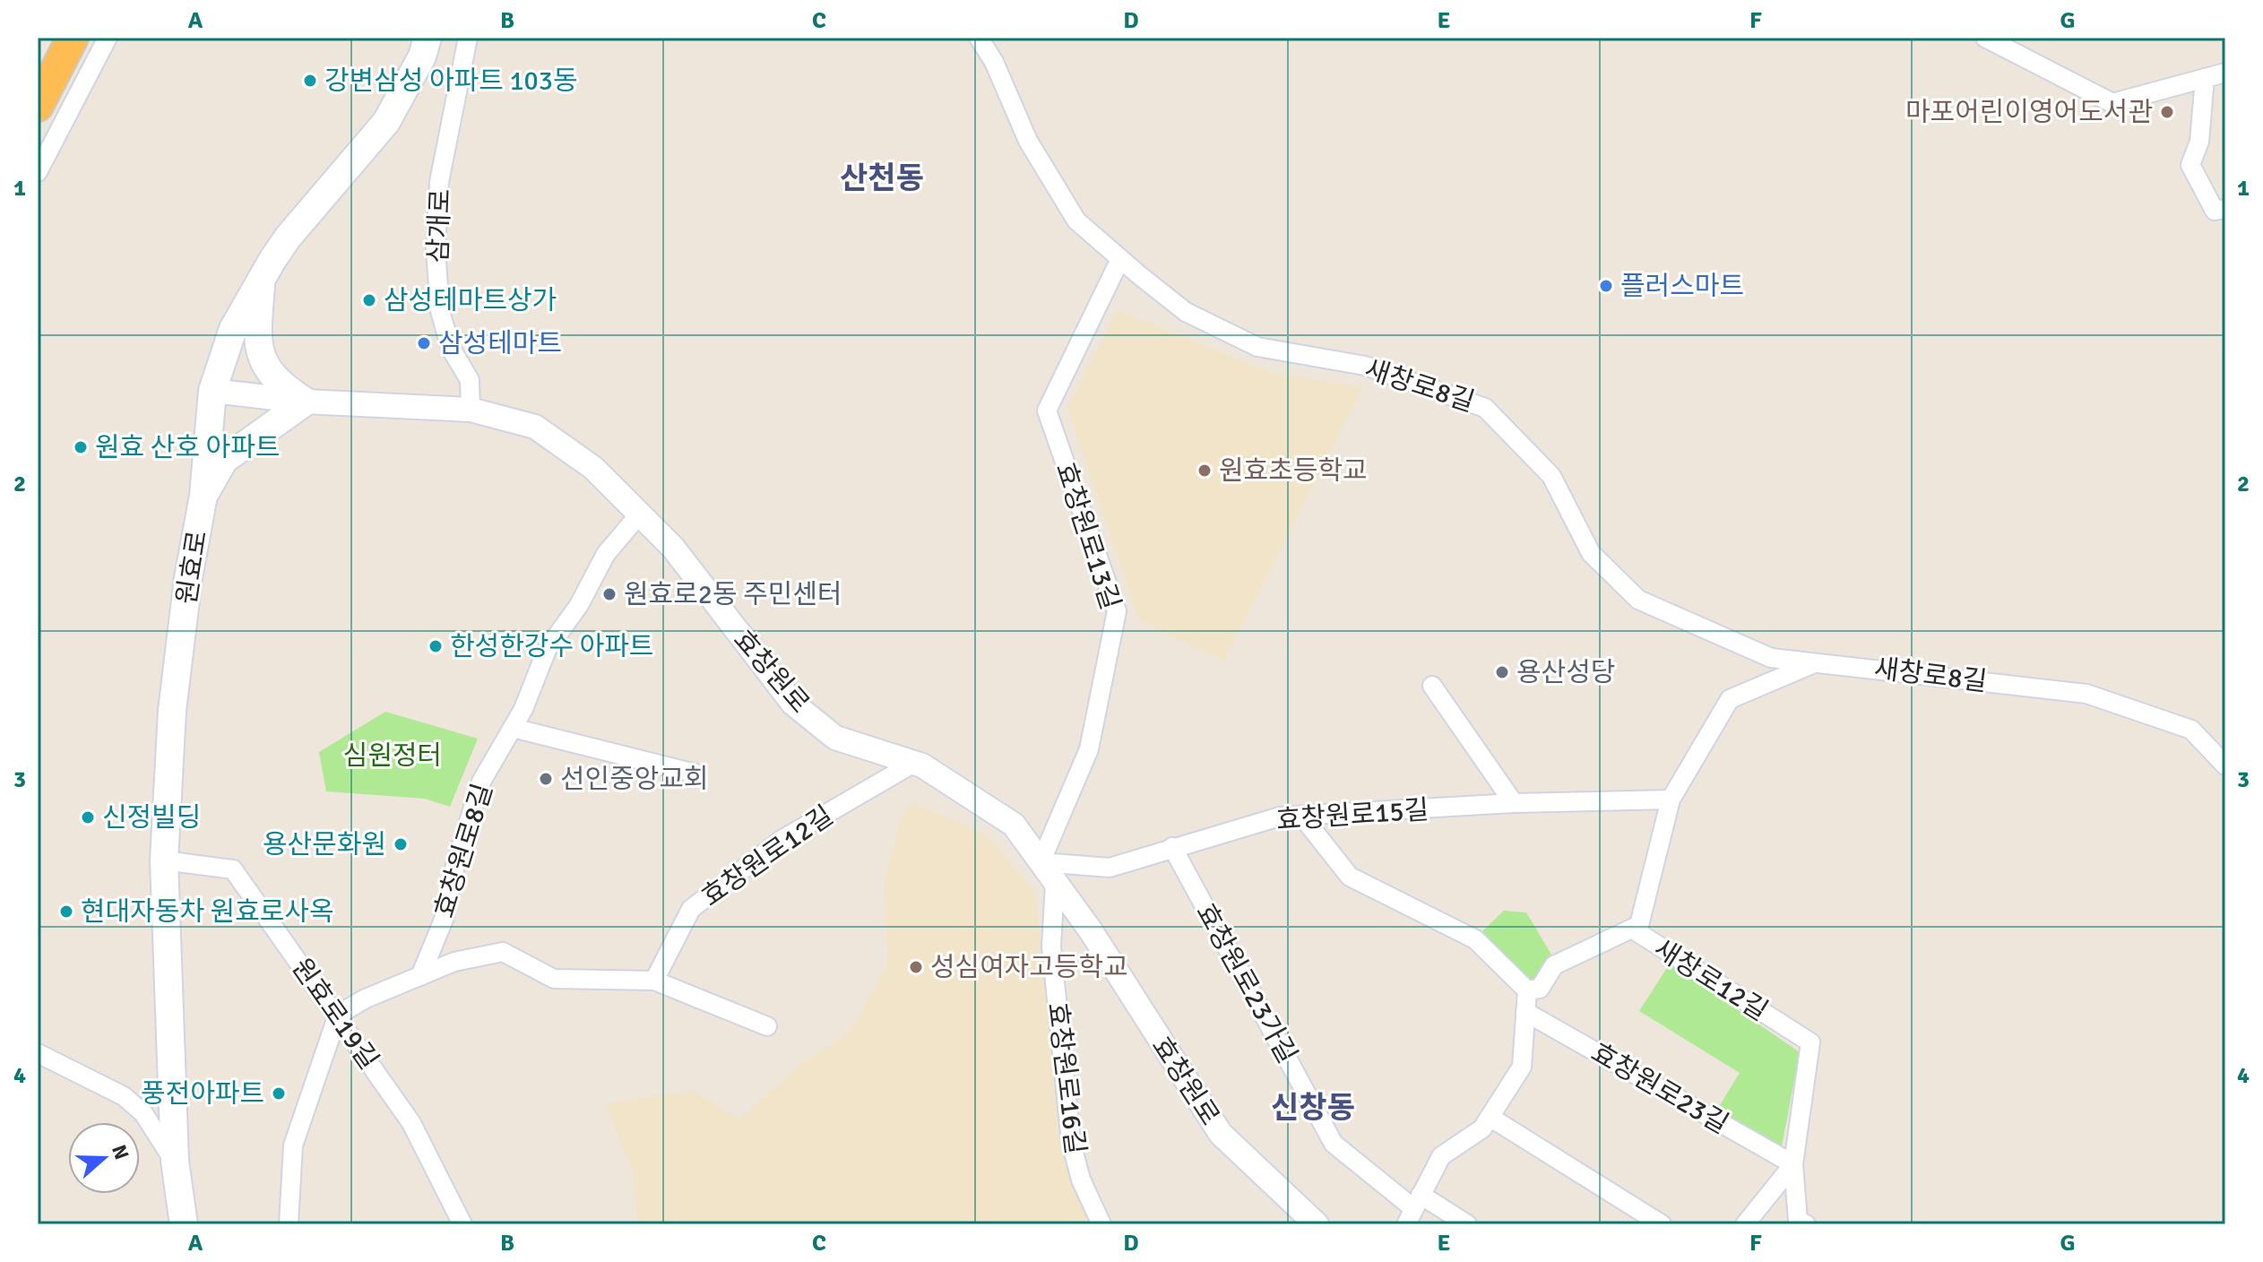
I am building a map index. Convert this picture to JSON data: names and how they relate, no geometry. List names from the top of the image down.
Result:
{
  "streets": {
    "main road": ["원효로"],
    "street": [
      "삼개로",
      "새창로8길",
      "효창원로13길",
      "효창원로",
      "효창원로15길",
      "효창원로8길",
      "효창원로12길",
      "새창로12길",
      "효창원로23가길",
      "원효로19길",
      "효창원로16길",
      "효창원로23길"
    ]
  },
  "crossings": [
    ["삼개로", "효창원로"],
    ["새창로8길", "효창원로13길"],
    ["새창로8길", "새창로12길"],
    ["효창원로13길", "효창원로"],
    ["효창원로13길", "효창원로15길"],
    ["원효로", "효창원로"],
    ["원효로", "원효로19길"],
    ["효창원로", "효창원로15길"],
    ["효창원로", "효창원로8길"],
    ["효창원로", "효창원로12길"],
    ["효창원로", "효창원로16길"],
    ["효창원로15길", "새창로12길"],
    ["효창원로15길", "효창원로23가길"],
    ["새창로12길", "효창원로23길"]
  ],
  "districts": ["산천동", "신창동"],
  "parks": ["심원정터"],
  "places": [
    "강변삼성 아파트 103동",
    "마포어린이영어도서관",
    "플러스마트",
    "삼성테마트상가",
    "삼성테마트",
    "원효 산호 아파트",
    "원효초등학교",
    "원효로2동 주민센터",
    "한성한강수 아파트",
    "용산성당",
    "선인중앙교회",
    "신정빌딩",
    "용산문화원",
    "현대자동차 원효로사옥",
    "성심여자고등학교",
    "풍전아파트"
  ],
  "north": "right",
  "grid": {
    "columns": [
      "A",
      "B",
      "C",
      "D",
      "E",
      "F",
      "G"
    ],
    "rows": [
      "1",
      "2",
      "3",
      "4"
    ]
  }
}
